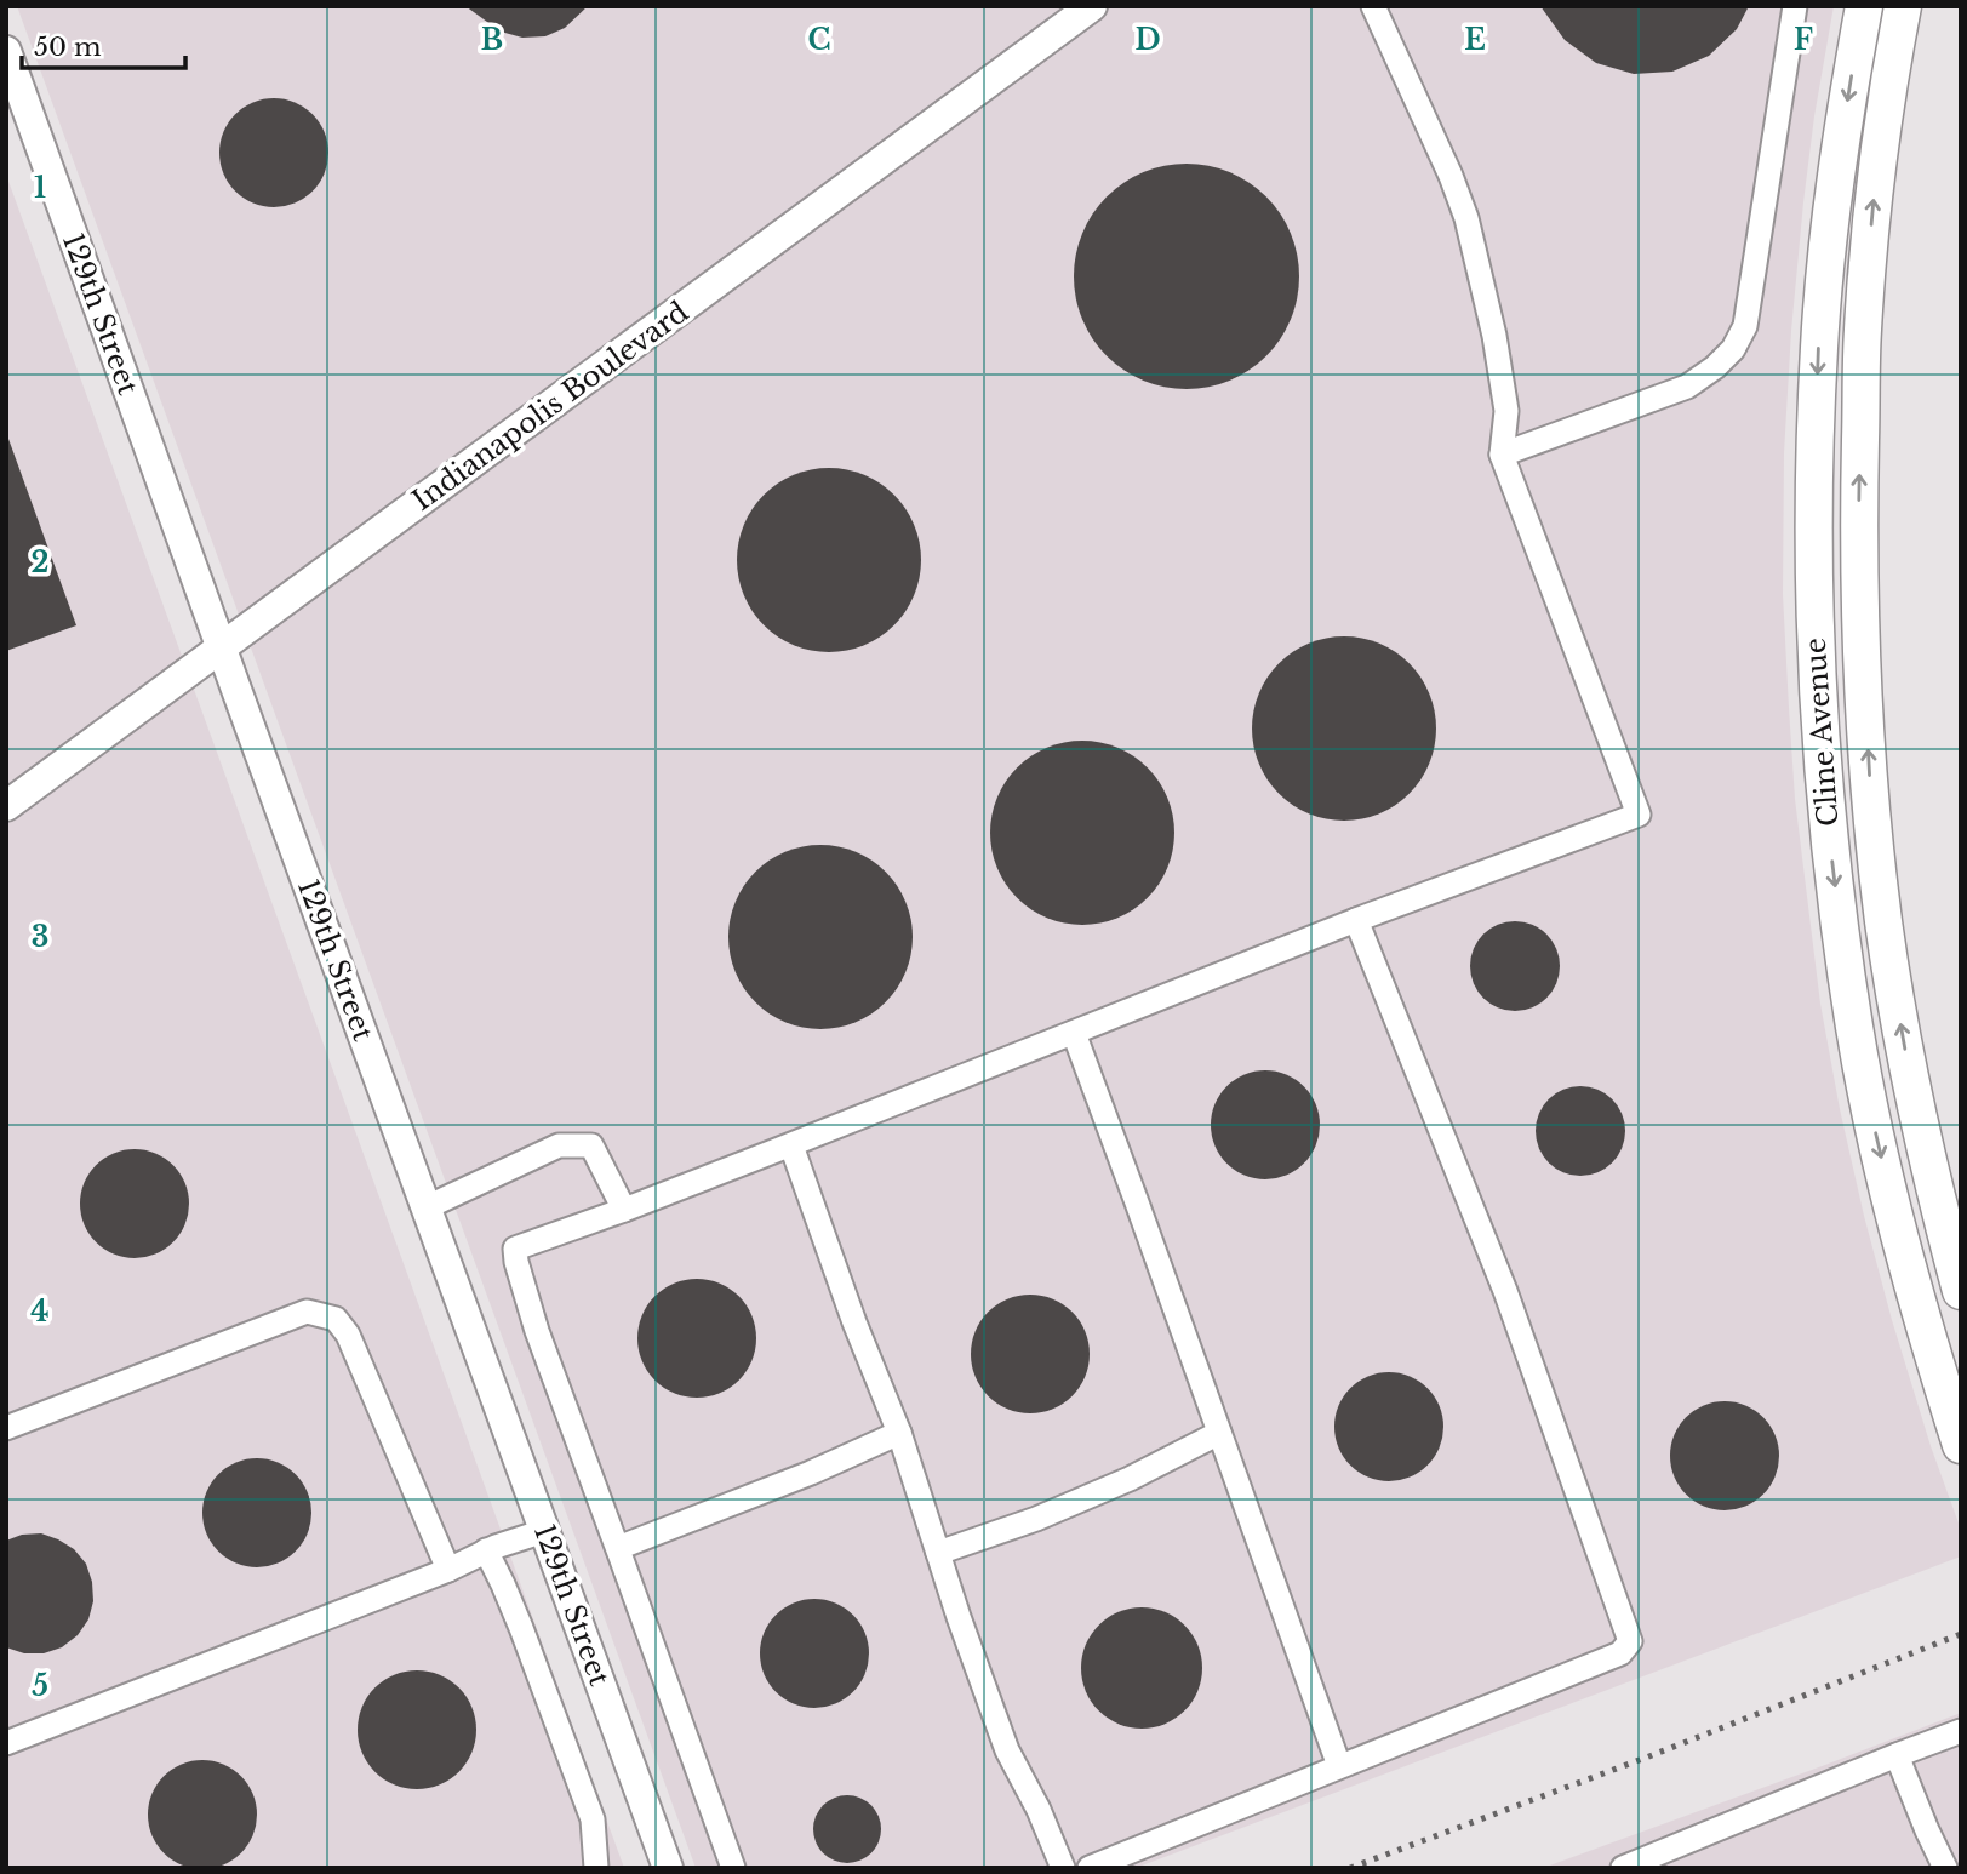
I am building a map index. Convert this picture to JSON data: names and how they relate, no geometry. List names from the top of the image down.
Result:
{
  "streets": {
    "highway": ["Cline Avenue"],
    "main road": ["129th Street", "Indianapolis Boulevard"]
  },
  "crossings": [
    ["129th Street", "Indianapolis Boulevard"]
  ],
  "scale_bar": "50 m",
  "grid": {
    "columns": [
      "B",
      "C",
      "D",
      "E",
      "F"
    ],
    "rows": [
      "1",
      "2",
      "3",
      "4",
      "5"
    ]
  }
}
